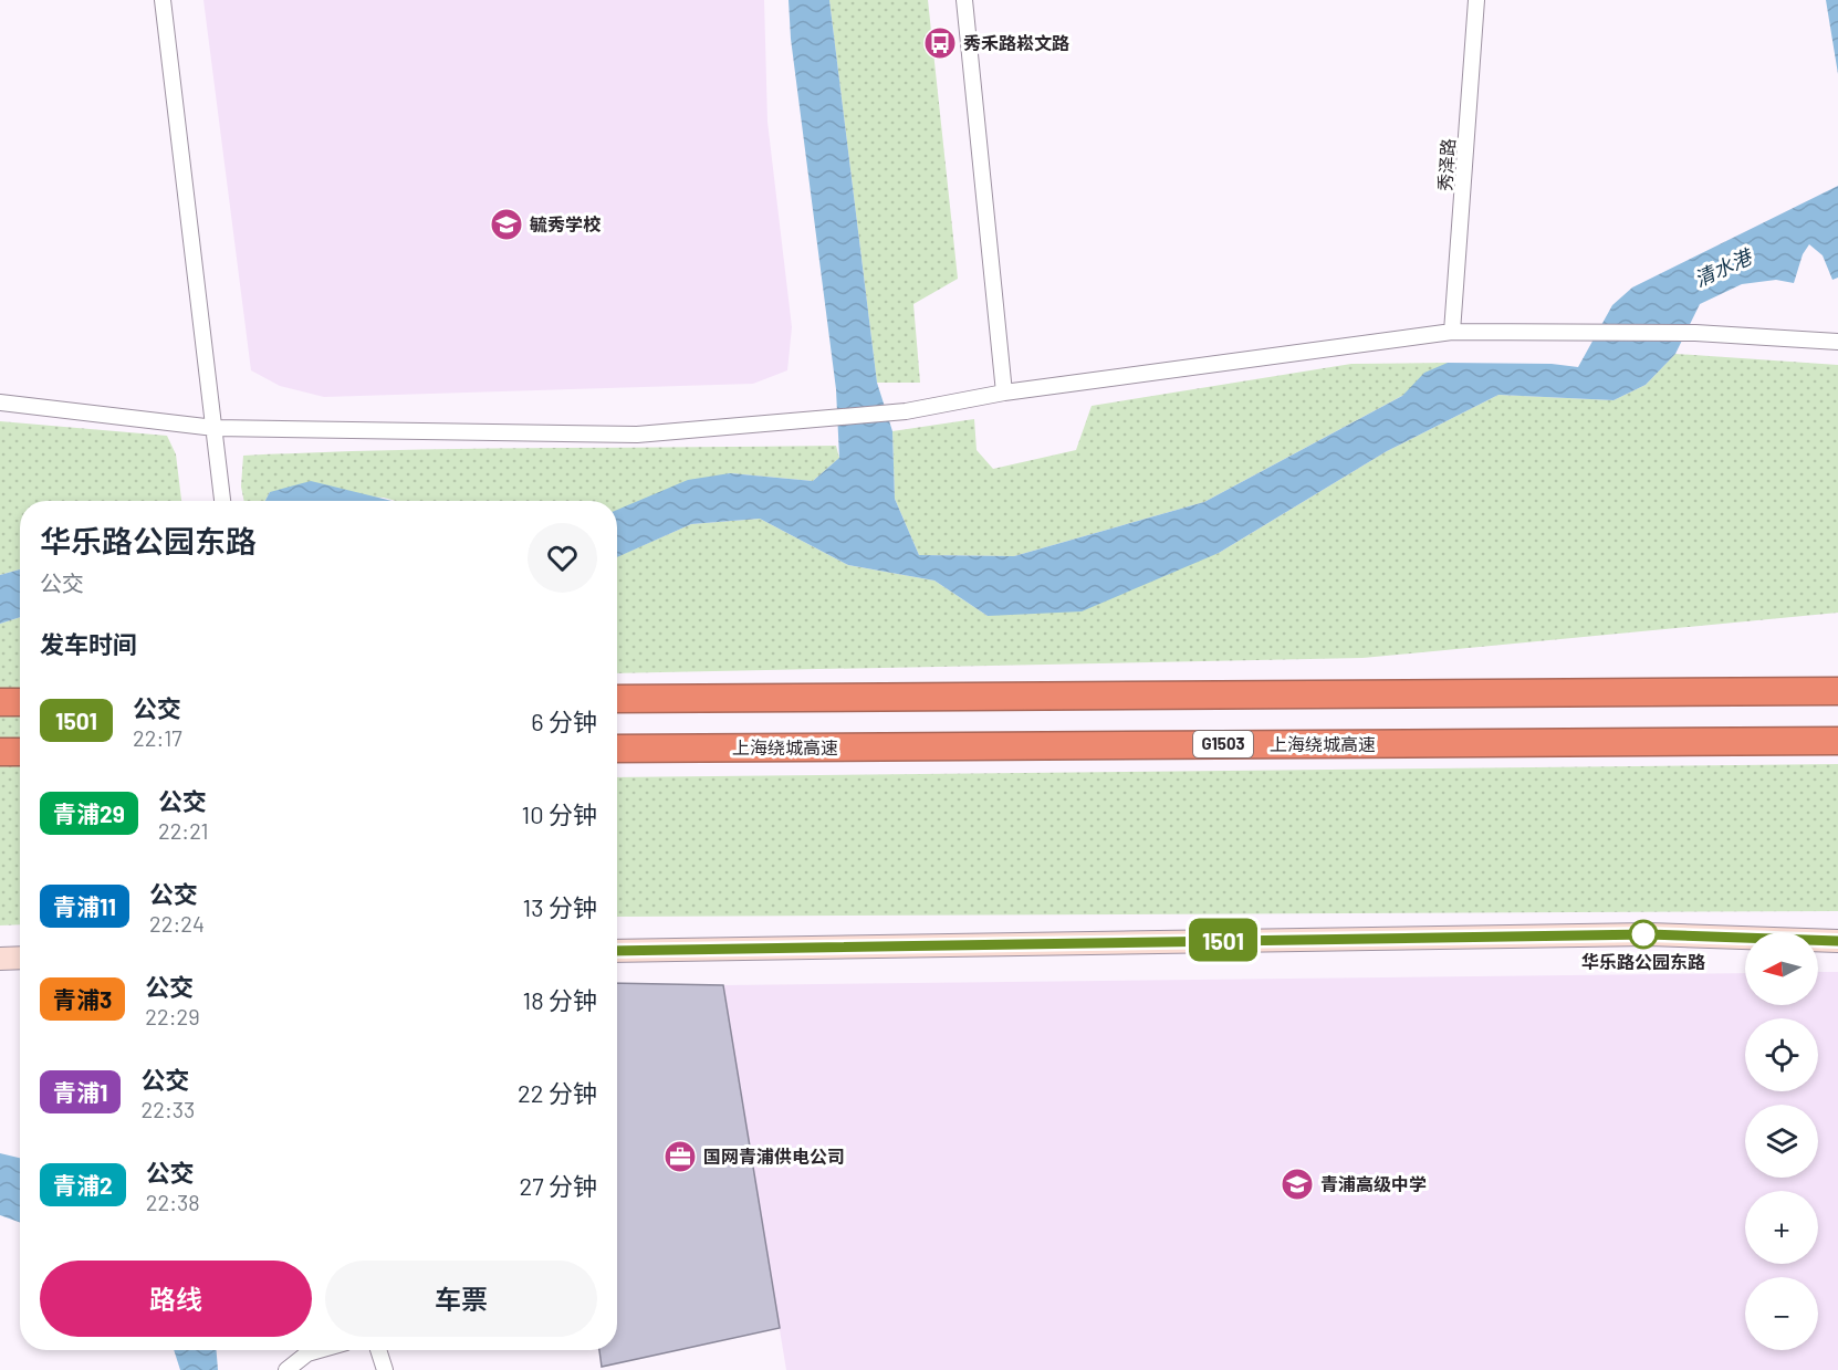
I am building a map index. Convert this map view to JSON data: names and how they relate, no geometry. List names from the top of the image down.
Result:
{
  "streets": {
    "highway": ["G1503", "上海绕城高速"],
    "street": ["秀泽路"]
  },
  "water": ["清水港"],
  "places": {
    "bus stop": ["秀禾路崧文路"],
    "school or university": ["毓秀学校", "青浦高级中学"],
    "other": ["华乐路公园东路"],
    "office": ["国网青浦供电公司"]
  },
  "lines": ["bus line 1501"],
  "north": "left",
  "page": {
    "on_map": "1501",
    "heading": [
      ["华乐路公园东路", "公交"],
      "发车时间"
    ],
    "list": [
      {
        "mark": "1501",
        "name": "公交",
        "note": "22:17",
        "value": "6 分钟"
      },
      {
        "mark": "青浦29",
        "name": "公交",
        "note": "22:21",
        "value": "10 分钟"
      },
      {
        "mark": "青浦11",
        "name": "公交",
        "note": "22:24",
        "value": "13 分钟"
      },
      {
        "mark": "青浦3",
        "name": "公交",
        "note": "22:29",
        "value": "18 分钟"
      },
      {
        "mark": "青浦1",
        "name": "公交",
        "note": "22:33",
        "value": "22 分钟"
      },
      {
        "mark": "青浦2",
        "name": "公交",
        "note": "22:38",
        "value": "27 分钟"
      }
    ],
    "map_buttons": ["+", "−"],
    "buttons": ["路线", "车票"]
  }
}
